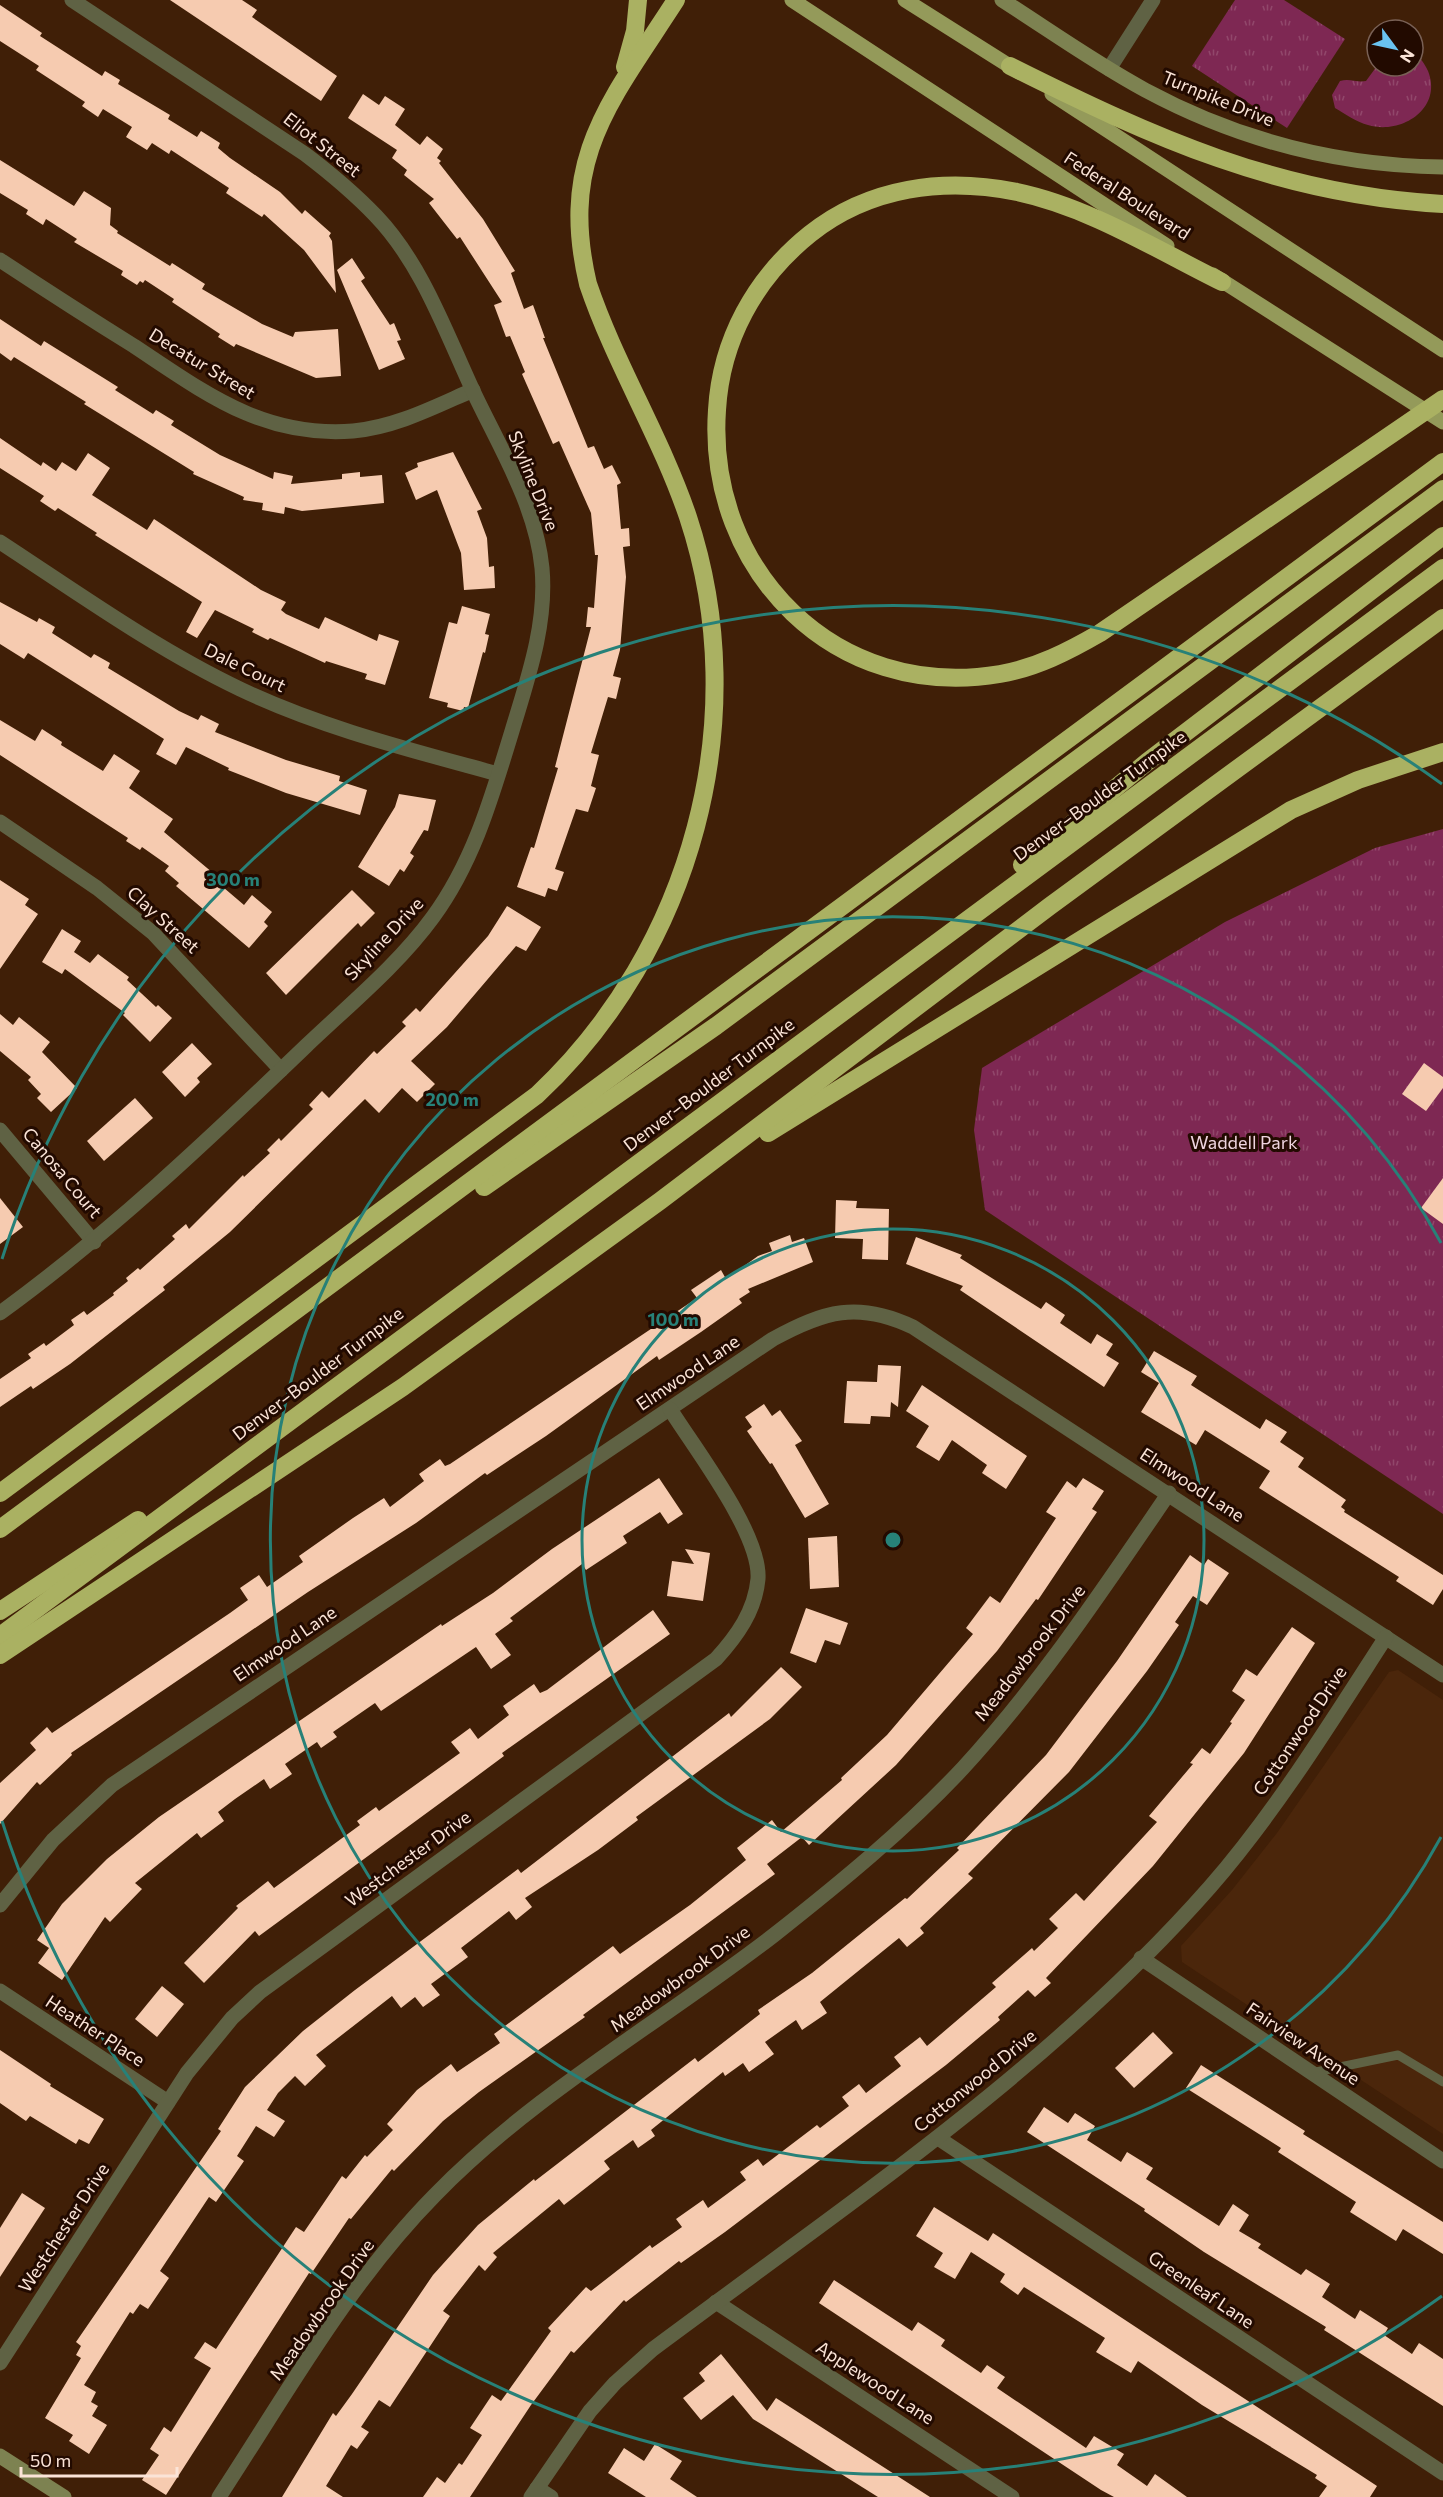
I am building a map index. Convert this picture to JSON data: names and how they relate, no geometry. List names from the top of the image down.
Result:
{
  "streets": {
    "highway": ["Denver–Boulder Turnpike"],
    "main road": ["Federal Boulevard"],
    "street": [
      "Turnpike Drive",
      "Eliot Street",
      "Decatur Street",
      "Skyline Drive",
      "Dale Court",
      "Clay Street",
      "Canosa Court",
      "Elmwood Lane",
      "Meadowbrook Drive",
      "Cottonwood Drive",
      "Westchester Drive",
      "Heather Place",
      "Fairview Avenue",
      "Greenleaf Lane",
      "Applewood Lane"
    ]
  },
  "crossings": [
    ["Eliot Street", "Decatur Street"],
    ["Eliot Street", "Skyline Drive"],
    ["Decatur Street", "Skyline Drive"],
    ["Skyline Drive", "Dale Court"],
    ["Skyline Drive", "Clay Street"],
    ["Skyline Drive", "Canosa Court"],
    ["Elmwood Lane", "Meadowbrook Drive"],
    ["Elmwood Lane", "Cottonwood Drive"],
    ["Elmwood Lane", "Westchester Drive"],
    ["Cottonwood Drive", "Fairview Avenue"],
    ["Cottonwood Drive", "Greenleaf Lane"],
    ["Cottonwood Drive", "Applewood Lane"],
    ["Westchester Drive", "Heather Place"]
  ],
  "parks": ["Waddell Park"],
  "scale_bar": "50 m",
  "north": "bottom right",
  "rings": ["300 m", "200 m", "100 m"]
}
